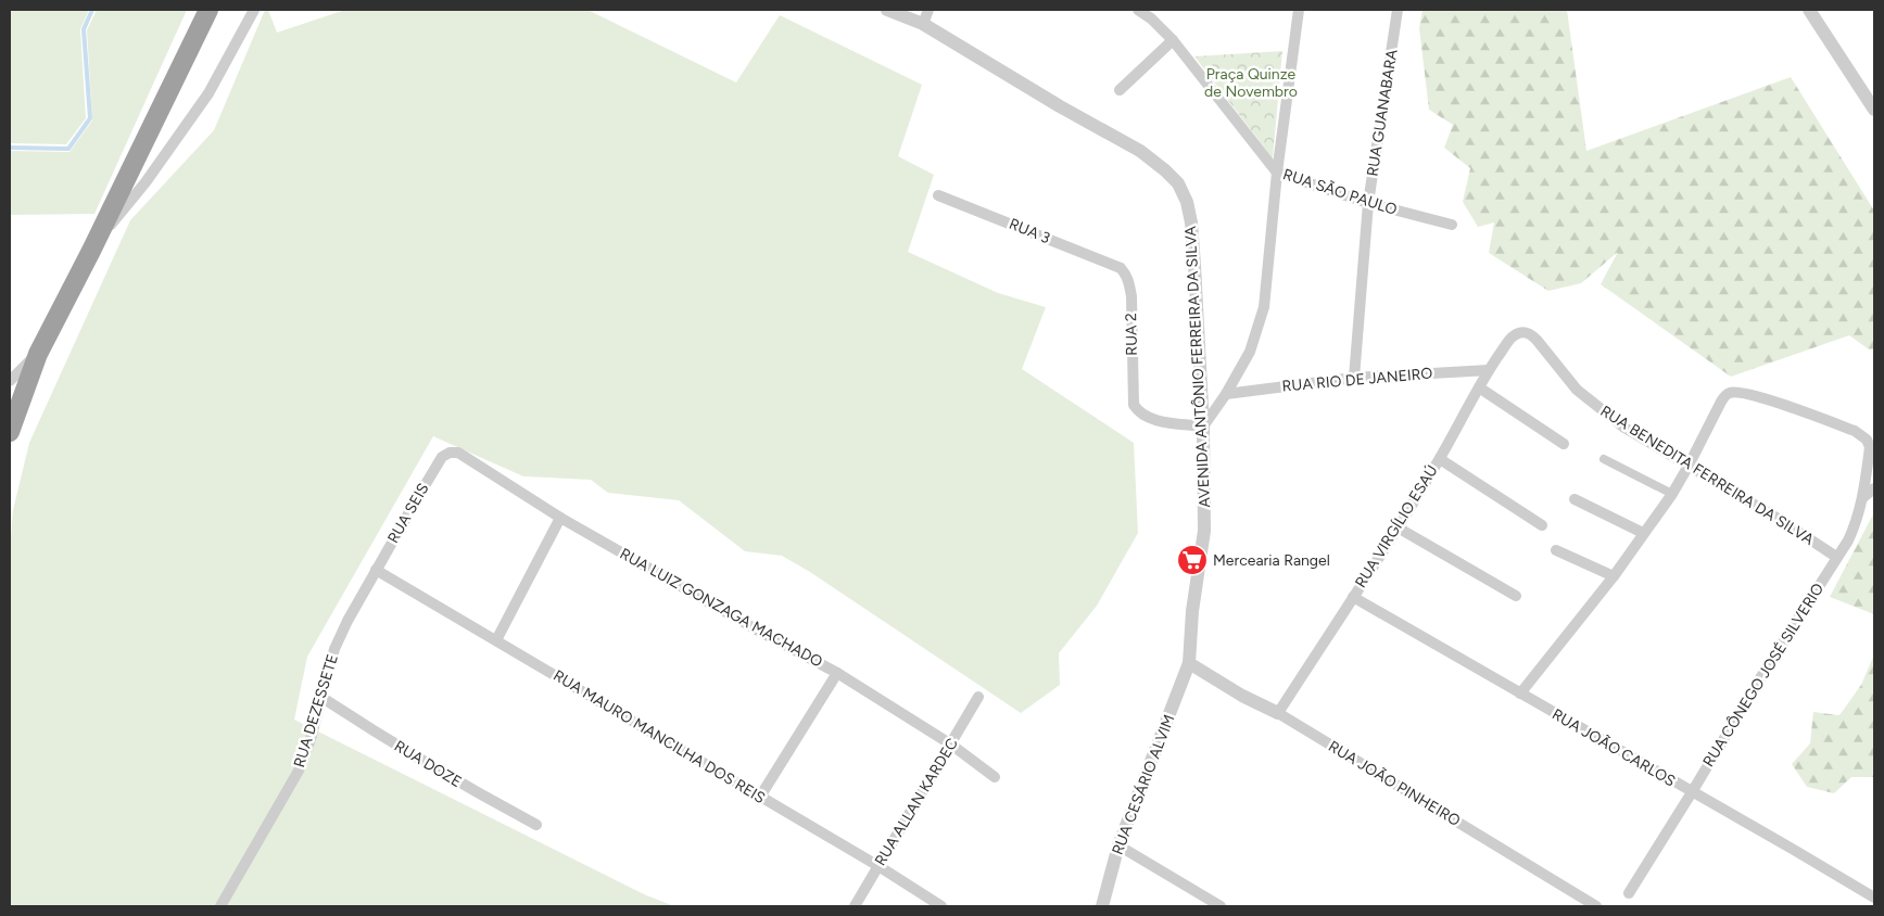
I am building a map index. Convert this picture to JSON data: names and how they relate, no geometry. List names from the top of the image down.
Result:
{
  "streets": {
    "street": [
      "RUA GUANABARA",
      "RUA SÃO PAULO",
      "RUA 3",
      "RUA 2",
      "AVENIDA ANTÔNIO FERREIRA DA SILVA",
      "RUA RIO DE JANEIRO",
      "RUA BENEDITA FERREIRA DA SILVA",
      "RUA SEIS",
      "RUA VIRGÍLIO ESAÚ",
      "RUA LUIZ GONZAGA MACHADO",
      "RUA CÔNEGO JOSÉ SILVERIO",
      "RUA DEZESSETE",
      "RUA MAURO MANCILHA DOS REIS",
      "RUA JOÃO CARLOS",
      "RUA DOZE",
      "RUA JOÃO PINHEIRO",
      "RUA CESÁRIO ALVIM",
      "RUA ALLAN KARDEC"
    ]
  },
  "crossings": [
    ["RUA GUANABARA", "RUA SÃO PAULO"],
    ["RUA GUANABARA", "RUA RIO DE JANEIRO"],
    ["RUA 3", "RUA 2"],
    ["RUA 2", "AVENIDA ANTÔNIO FERREIRA DA SILVA"],
    ["AVENIDA ANTÔNIO FERREIRA DA SILVA", "RUA JOÃO PINHEIRO"],
    ["AVENIDA ANTÔNIO FERREIRA DA SILVA", "RUA CESÁRIO ALVIM"],
    ["RUA RIO DE JANEIRO", "RUA VIRGÍLIO ESAÚ"],
    ["RUA BENEDITA FERREIRA DA SILVA", "RUA VIRGÍLIO ESAÚ"],
    ["RUA BENEDITA FERREIRA DA SILVA", "RUA CÔNEGO JOSÉ SILVERIO"],
    ["RUA SEIS", "RUA LUIZ GONZAGA MACHADO"],
    ["RUA SEIS", "RUA DEZESSETE"],
    ["RUA SEIS", "RUA MAURO MANCILHA DOS REIS"],
    ["RUA VIRGÍLIO ESAÚ", "RUA JOÃO CARLOS"],
    ["RUA VIRGÍLIO ESAÚ", "RUA JOÃO PINHEIRO"],
    ["RUA LUIZ GONZAGA MACHADO", "RUA ALLAN KARDEC"],
    ["RUA CÔNEGO JOSÉ SILVERIO", "RUA JOÃO CARLOS"],
    ["RUA DEZESSETE", "RUA MAURO MANCILHA DOS REIS"],
    ["RUA DEZESSETE", "RUA DOZE"],
    ["RUA MAURO MANCILHA DOS REIS", "RUA ALLAN KARDEC"],
    ["RUA JOÃO PINHEIRO", "RUA CESÁRIO ALVIM"]
  ],
  "parks": ["Praça Quinze de Novembro"],
  "places": {
    "supermarket": ["Mercearia Rangel"]
  }
}
